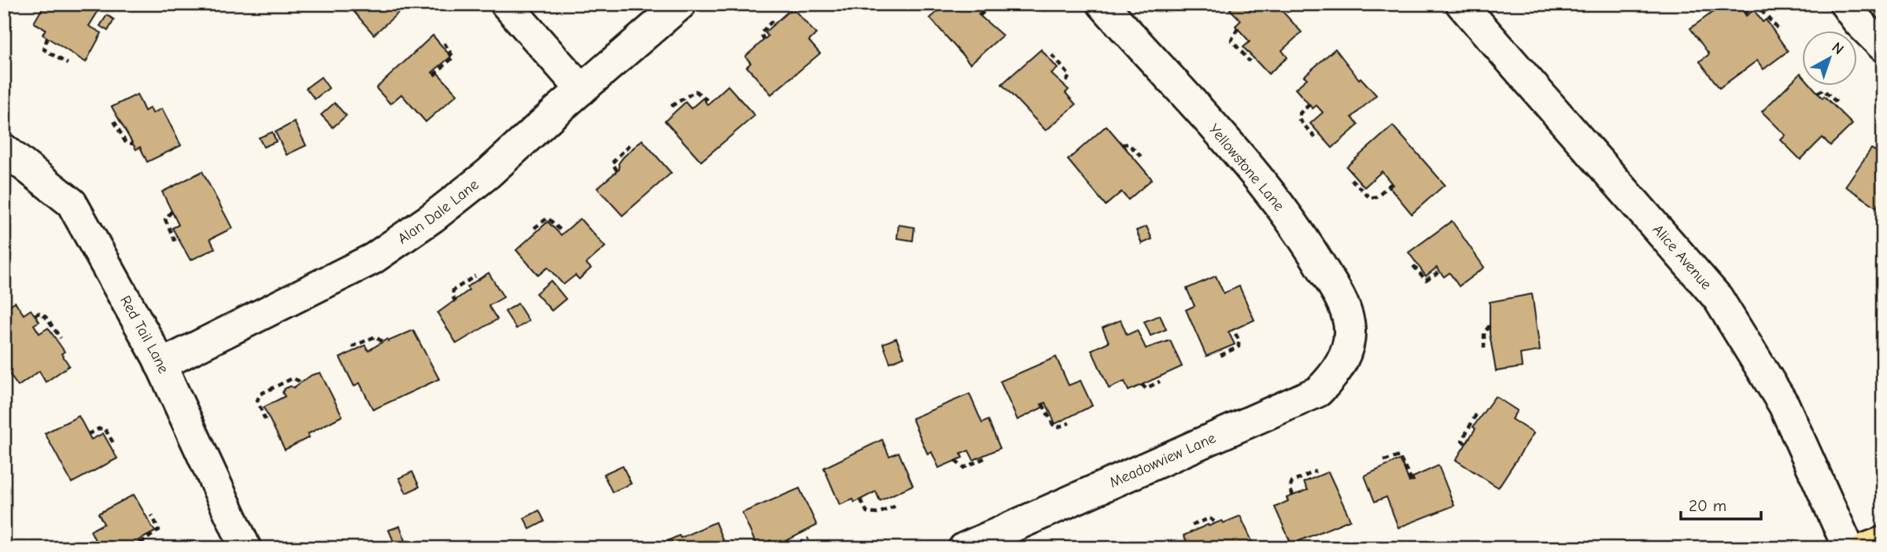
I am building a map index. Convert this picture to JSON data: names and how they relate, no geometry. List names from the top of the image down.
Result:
{
  "streets": {
    "street": [
      "Yellowstone Lane",
      "Alan Dale Lane",
      "Alice Avenue",
      "Red Tail Lane",
      "Meadowview Lane"
    ]
  },
  "crossings": [
    ["Yellowstone Lane", "Meadowview Lane"],
    ["Alan Dale Lane", "Red Tail Lane"]
  ],
  "scale_bar": "20 m",
  "north": "top right"
}
